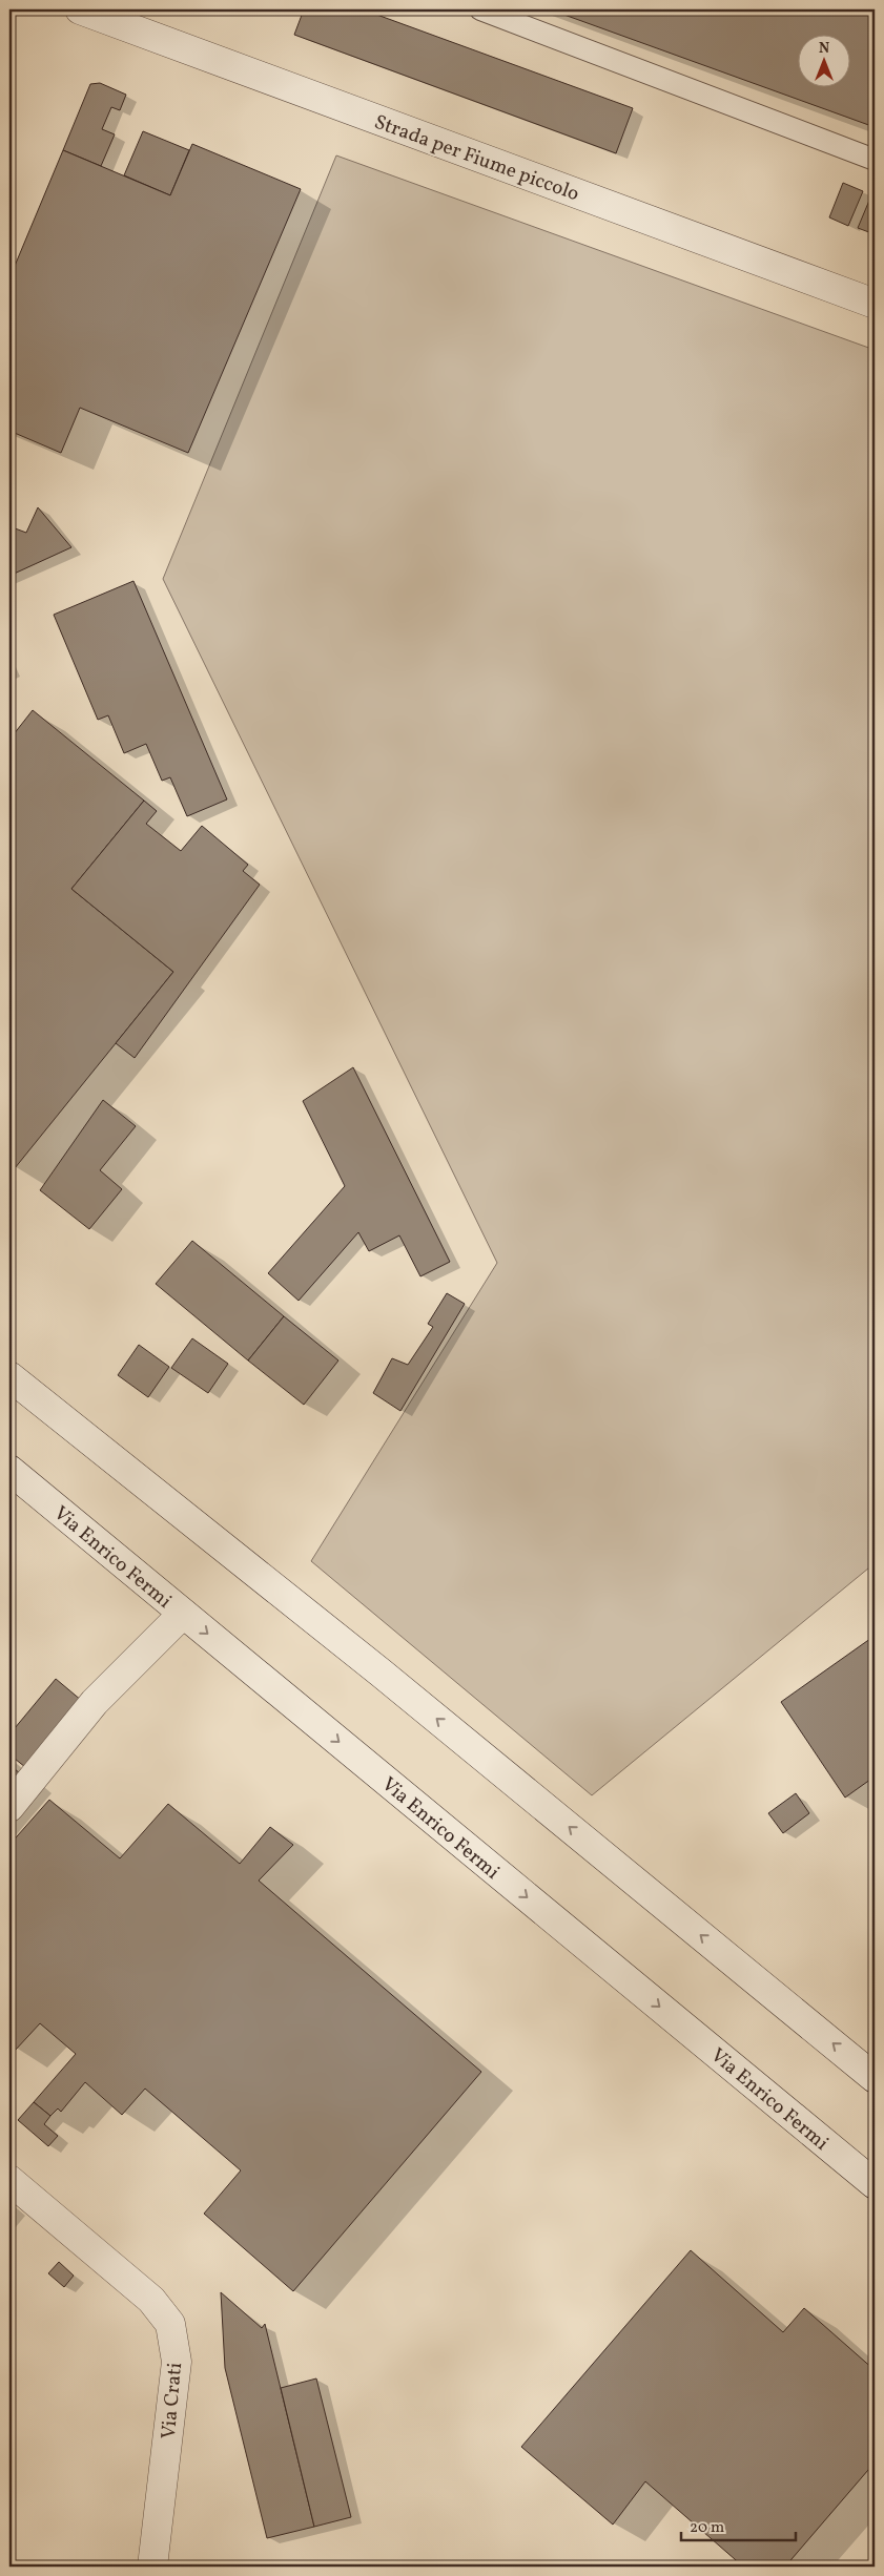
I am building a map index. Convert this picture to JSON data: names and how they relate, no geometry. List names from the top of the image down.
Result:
{
  "streets": {
    "street": ["Strada per Fiume piccolo", "Via Enrico Fermi", "Via Crati"]
  },
  "scale_bar": "20 m",
  "north": "top"
}
